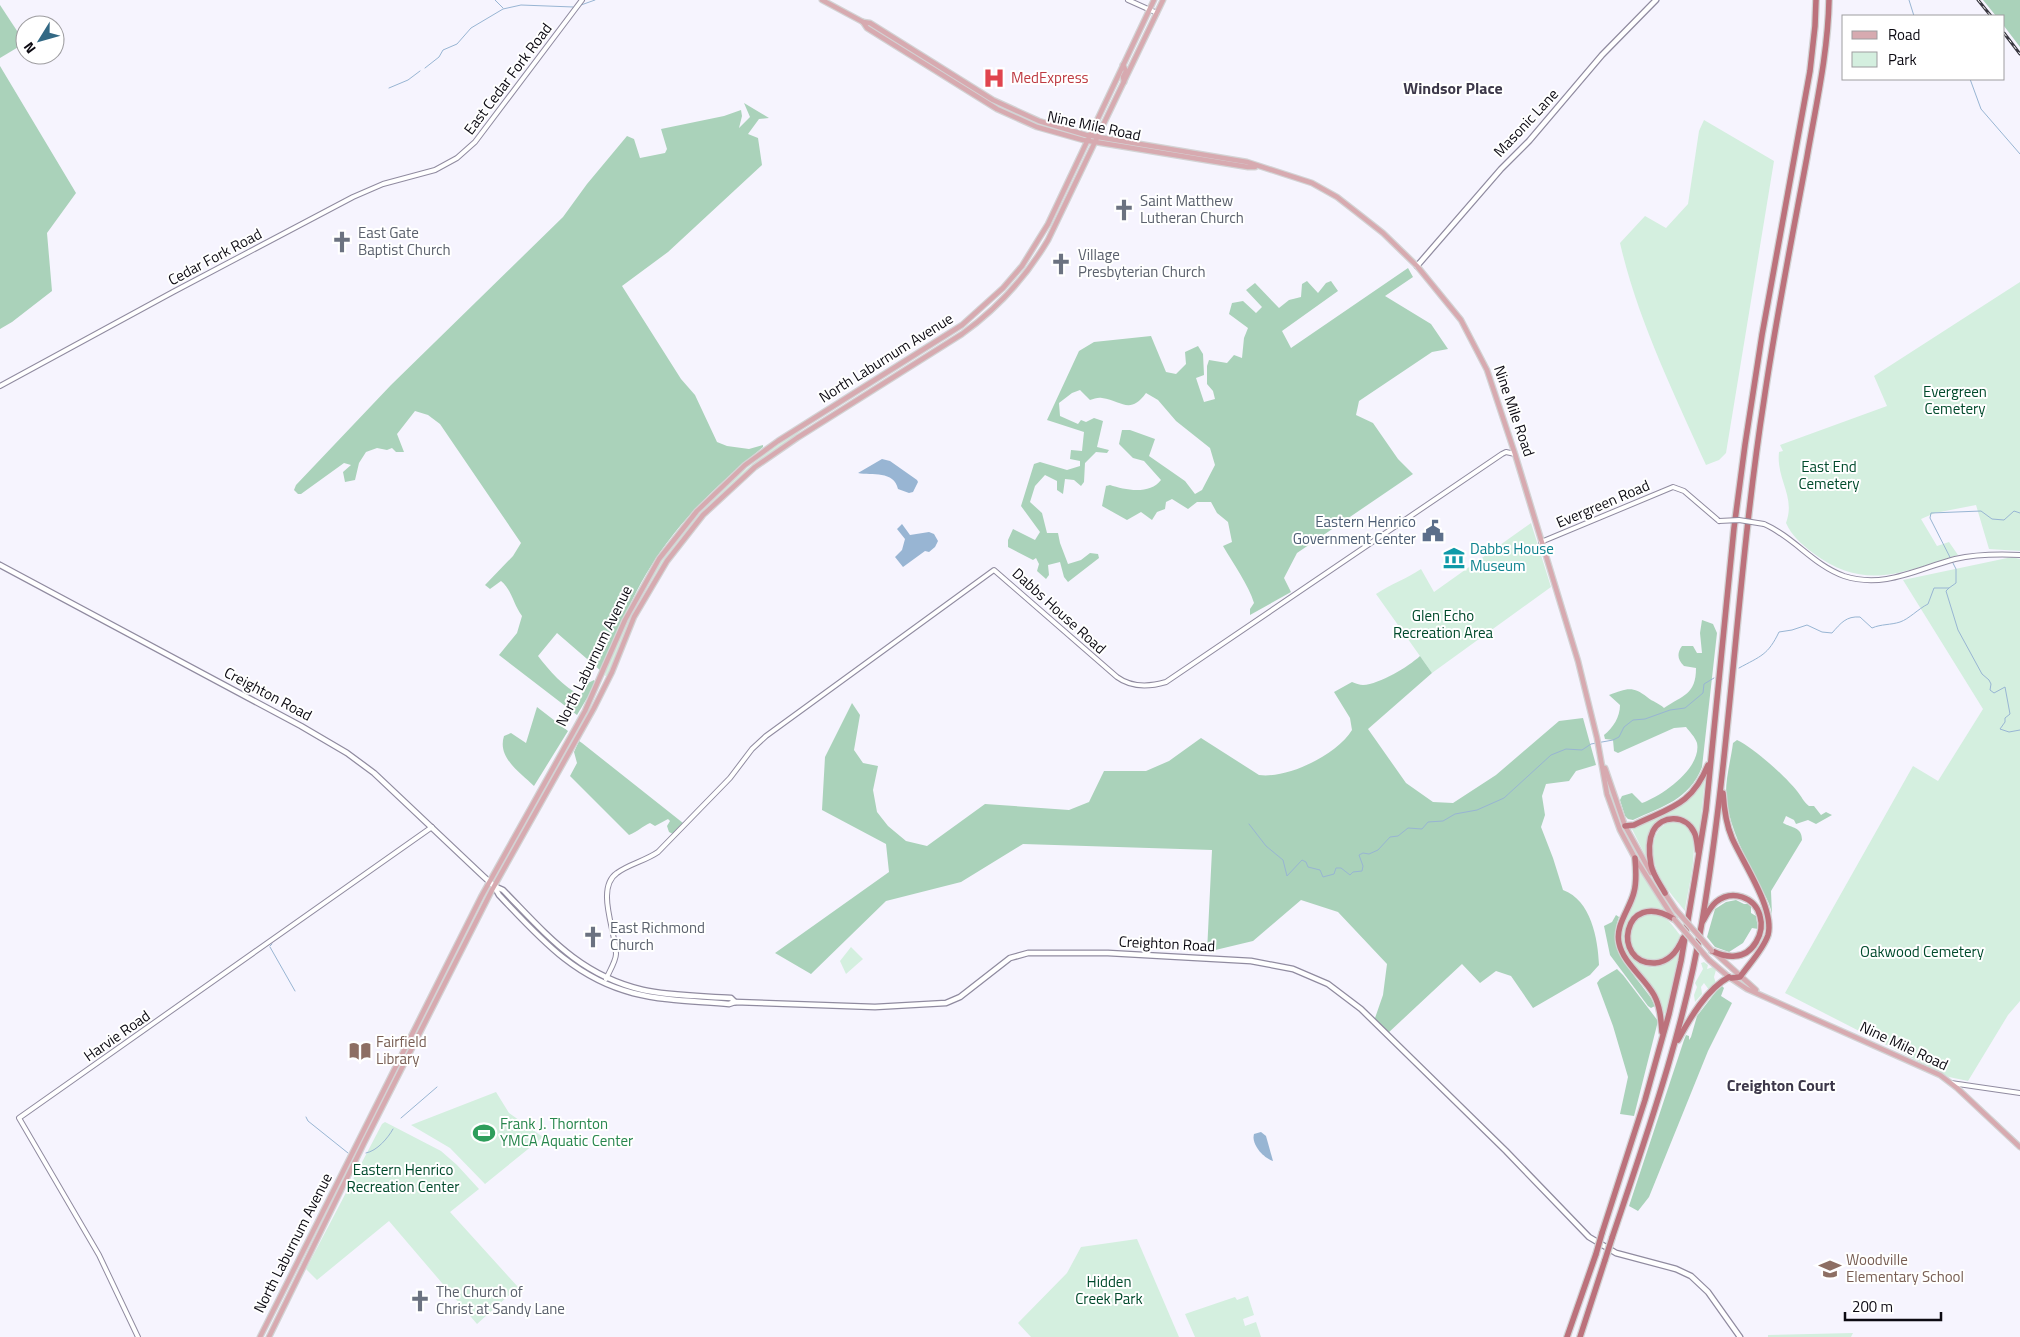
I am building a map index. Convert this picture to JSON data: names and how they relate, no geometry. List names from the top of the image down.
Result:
{
  "streets": {
    "main road": [
      "Masonic Lane",
      "Nine Mile Road",
      "North Laburnum Avenue",
      "Creighton Road"
    ],
    "street": [
      "East Cedar Fork Road",
      "Cedar Fork Road",
      "Evergreen Road",
      "Dabbs House Road",
      "Harvie Road"
    ]
  },
  "crossings": [
    ["East Cedar Fork Road", "Cedar Fork Road"],
    ["Masonic Lane", "Nine Mile Road"],
    ["Nine Mile Road", "North Laburnum Avenue"],
    ["Nine Mile Road", "Evergreen Road"],
    ["Nine Mile Road", "Dabbs House Road"],
    ["North Laburnum Avenue", "Creighton Road"],
    ["Dabbs House Road", "Creighton Road"],
    ["Creighton Road", "Harvie Road"]
  ],
  "districts": ["Windsor Place", "Creighton Court"],
  "parks": [
    "Evergreen Cemetery",
    "East End Cemetery",
    "Glen Echo Recreation Area",
    "Oakwood Cemetery",
    "Eastern Henrico Recreation Center",
    "Hidden Creek Park"
  ],
  "places": {
    "hospital": ["MedExpress"],
    "church": [
      "Saint Matthew Lutheran Church",
      "East Gate Baptist Church",
      "Village Presbyterian Church",
      "East Richmond Church",
      "The Church of Christ at Sandy Lane"
    ],
    "public building": ["Eastern Henrico Government Center"],
    "museum": ["Dabbs House Museum"],
    "library": ["Fairfield Library"],
    "sports": ["Frank J. Thornton YMCA Aquatic Center"],
    "school or university": ["Woodville Elementary School"]
  },
  "legend": ["Road", "Park"],
  "scale_bar": "200 m",
  "north": "bottom left"
}
